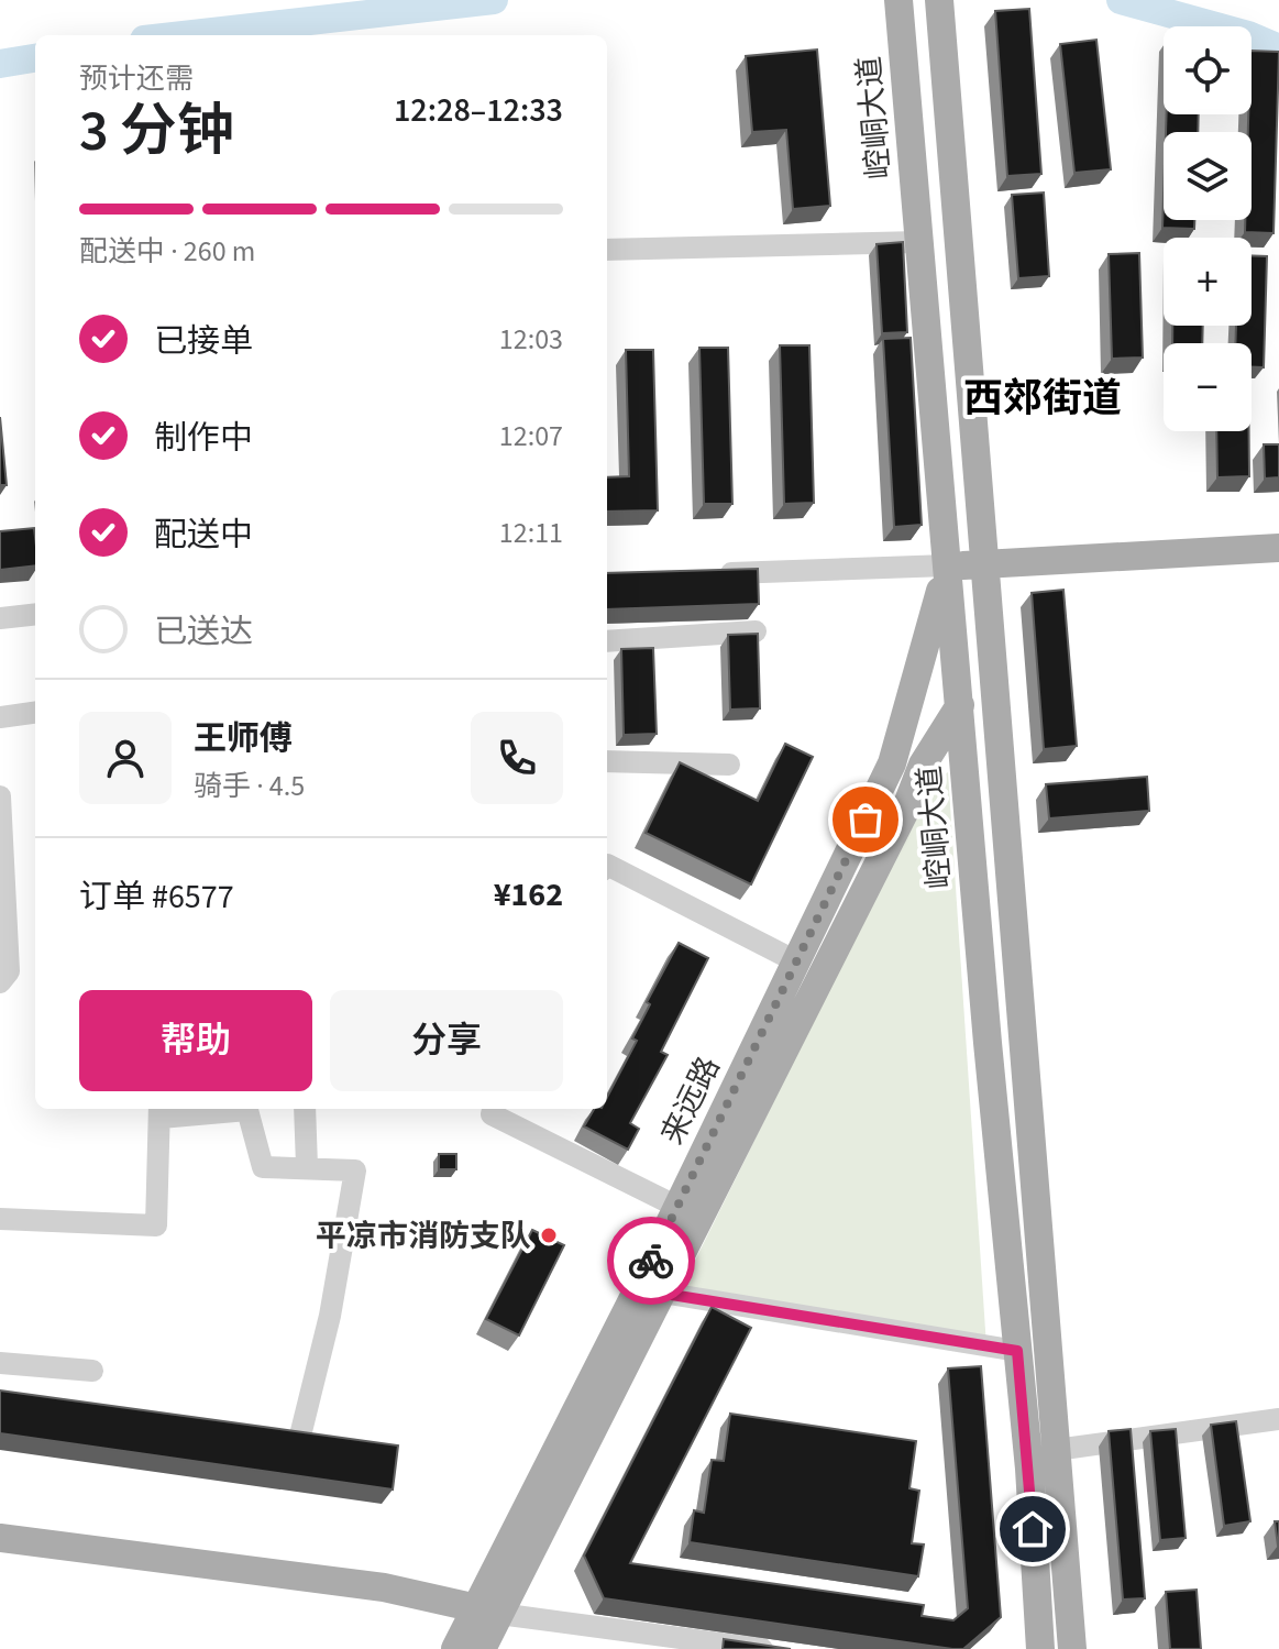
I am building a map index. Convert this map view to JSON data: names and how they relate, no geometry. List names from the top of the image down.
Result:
{
  "streets": {
    "main road": ["崆峒大道", "来远路"]
  },
  "crossings": [
    ["崆峒大道", "来远路"]
  ],
  "districts": ["西郊街道"],
  "places": ["平凉市消防支队"],
  "page": {
    "map_buttons": ["+", "−"],
    "heading": ["3 分钟", "预计还需", "12:28–12:33"],
    "panel": [
      "王师傅",
      "骑手 · 4.5",
      "订单 #6577",
      "¥162"
    ],
    "bar": "配送中 · 260 m",
    "list": [
      ["已接单", "12:03"],
      ["制作中", "12:07"],
      ["配送中", "12:11"],
      "已送达"
    ],
    "buttons": ["帮助", "分享"]
  }
}
